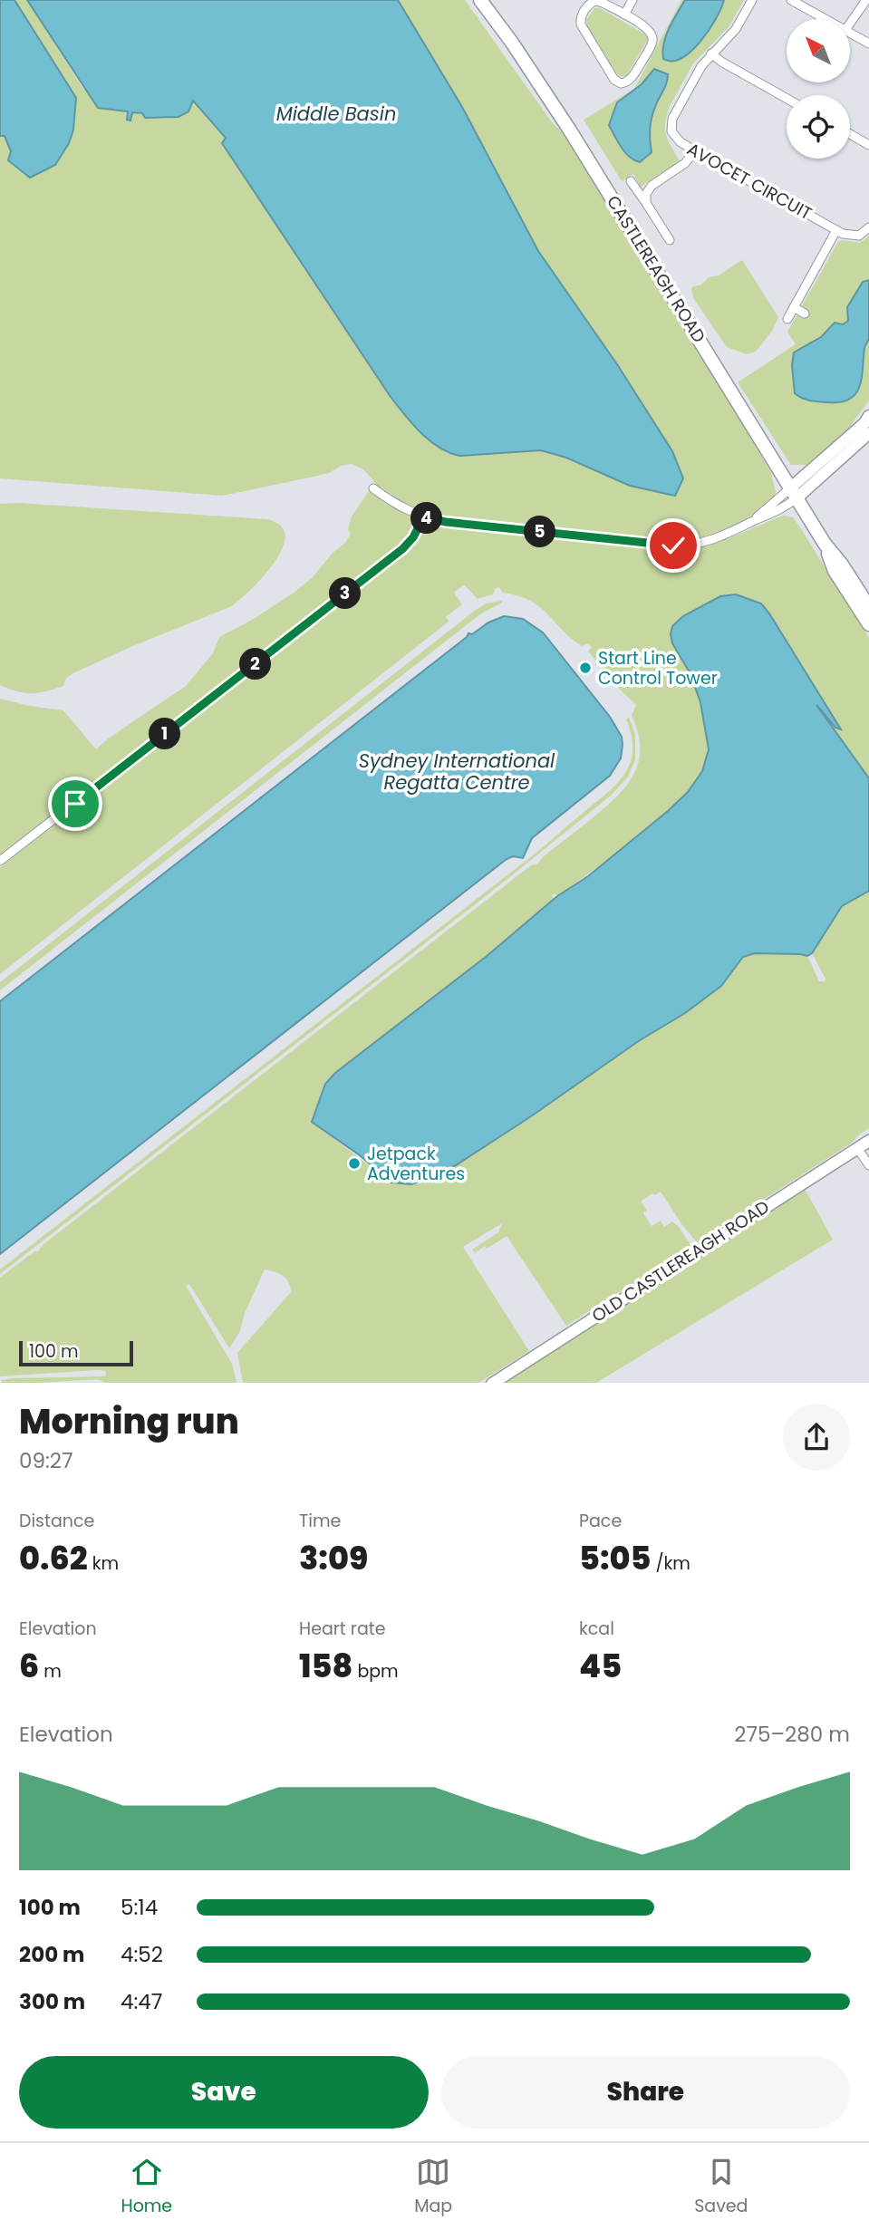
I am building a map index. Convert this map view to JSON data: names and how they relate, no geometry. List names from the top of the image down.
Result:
{
  "streets": {
    "main road": ["CASTLEREAGH ROAD"],
    "street": ["AVOCET CIRCUIT", "OLD CASTLEREAGH ROAD"]
  },
  "water": ["Middle Basin", "Sydney International Regatta Centre"],
  "places": ["Start Line Control Tower", "Jetpack Adventures"],
  "scale_bar": "100 m",
  "north": "top left",
  "page": {
    "pins": [
      "4",
      "5",
      "3",
      "2",
      "1"
    ],
    "scale": "100 m",
    "heading": ["Morning run", "09:27"],
    "stats": [
      ["Distance", "0.62 km"],
      ["Time", "3:09"],
      ["Pace", "5:05 /km"],
      ["Elevation", "6 m"],
      ["Heart rate", "158 bpm"],
      ["kcal", "45"]
    ],
    "chart": ["Elevation", "275–280 m"],
    "list": [
      {
        "name": "100 m",
        "note": "5:14"
      },
      {
        "name": "200 m",
        "note": "4:52"
      },
      {
        "name": "300 m",
        "note": "4:47"
      }
    ],
    "buttons": ["Save", "Share"],
    "tabs": ["Home", "Map", "Saved"]
  }
}
